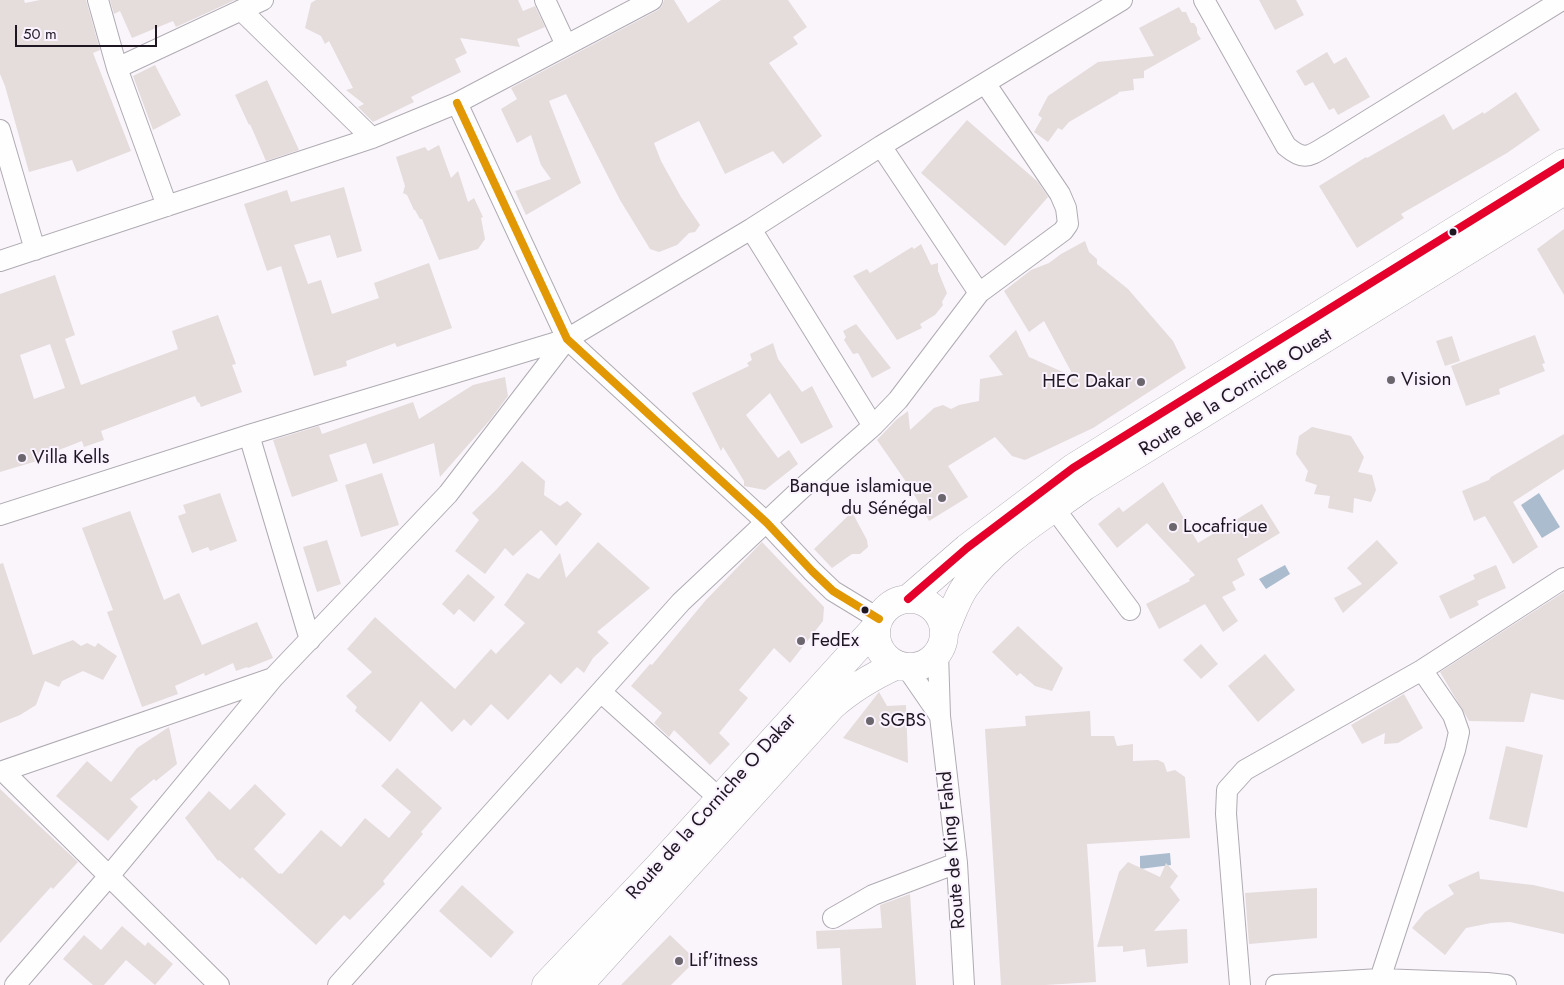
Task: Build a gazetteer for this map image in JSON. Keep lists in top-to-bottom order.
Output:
{
  "streets": {
    "highway": ["Route de la Corniche Ouest", "Route de la Corniche O Dakar"],
    "street": ["Route de King Fahd"]
  },
  "crossings": [
    ["Route de la Corniche Ouest", "Route de la Corniche O Dakar"],
    ["Route de la Corniche Ouest", "Route de King Fahd"],
    ["Route de la Corniche O Dakar", "Route de King Fahd"]
  ],
  "places": [
    "Vision",
    "HEC Dakar",
    "Villa Kells",
    "Banque islamique du Sénégal",
    "Locafrique",
    "FedEx",
    "SGBS",
    "Lif'itness"
  ],
  "scale_bar": "50 m"
}
